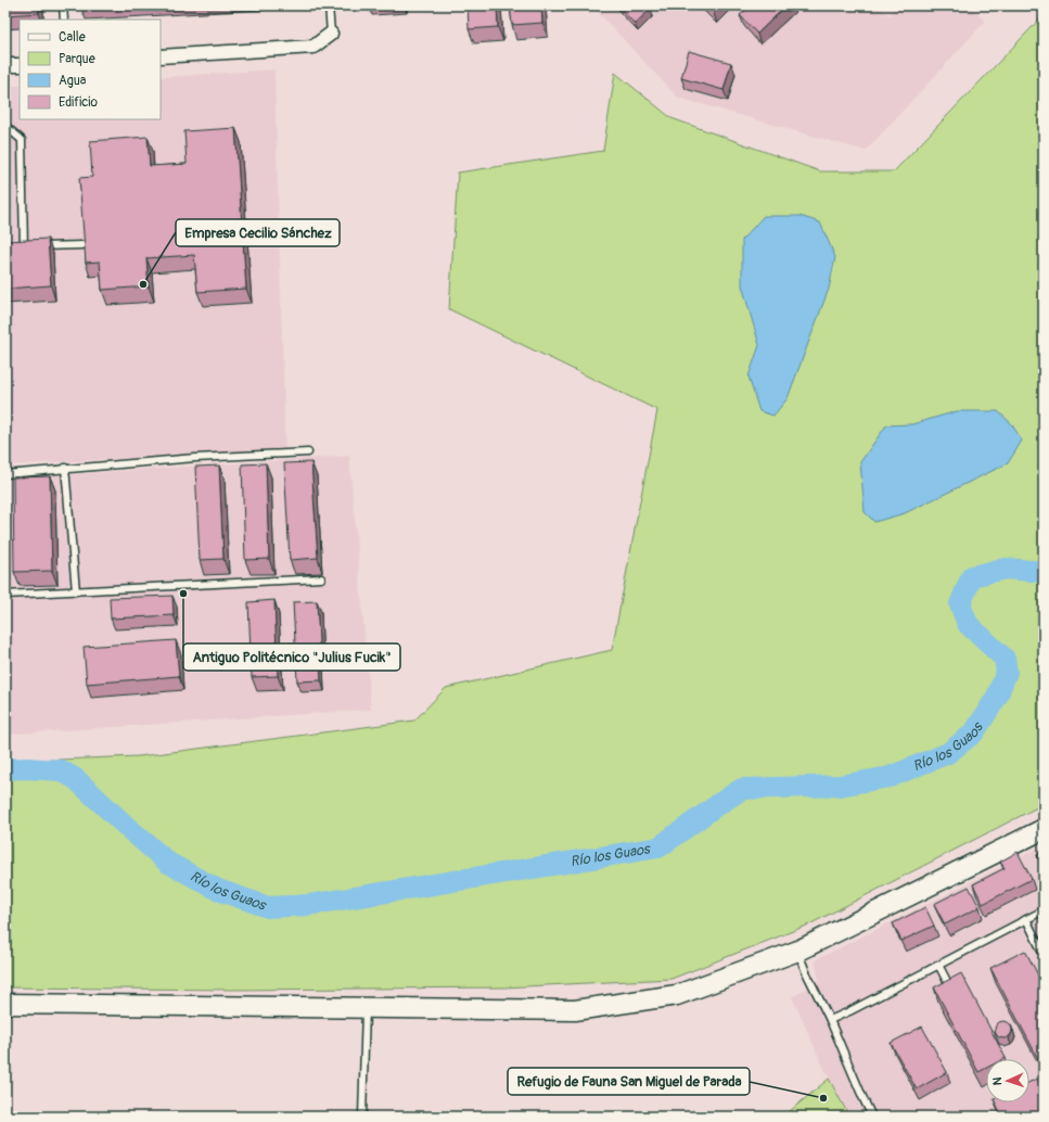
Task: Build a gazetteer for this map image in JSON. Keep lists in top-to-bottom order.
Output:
{
  "water": ["Río los Guaos"],
  "places": ["Empresa Cecilio Sánchez", "Antiguo Politécnico \"Julius Fucik\"", "Refugio de Fauna San Miguel de Parada"],
  "legend": [
    "Calle",
    "Parque",
    "Agua",
    "Edificio"
  ],
  "north": "left"
}
